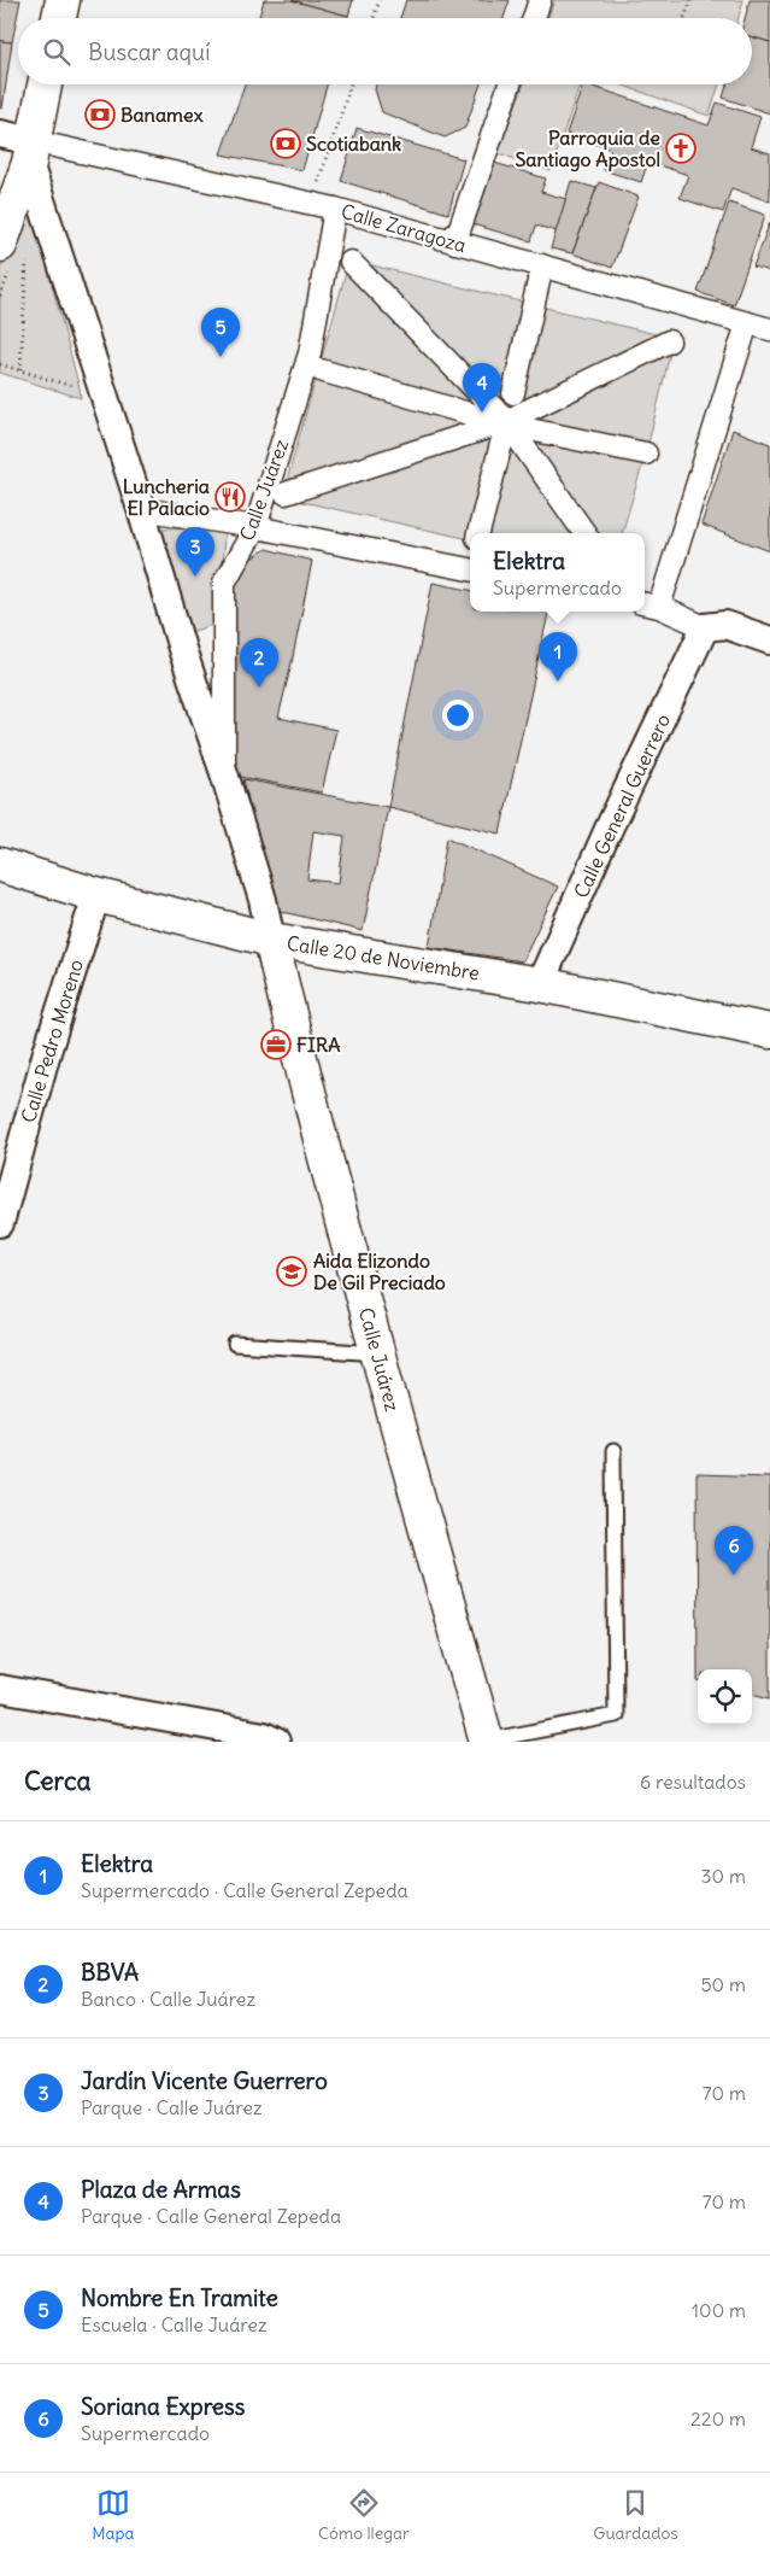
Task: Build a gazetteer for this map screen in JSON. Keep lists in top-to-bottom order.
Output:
{
  "streets": {
    "street": [
      "Calle Zaragoza",
      "Calle Juárez",
      "Calle General Guerrero",
      "Calle 20 de Noviembre",
      "Calle Pedro Moreno"
    ]
  },
  "crossings": [
    ["Calle Zaragoza", "Calle Juárez"],
    ["Calle Juárez", "Calle 20 de Noviembre"],
    ["Calle General Guerrero", "Calle 20 de Noviembre"],
    ["Calle 20 de Noviembre", "Calle Pedro Moreno"]
  ],
  "places": {
    "bank": ["Banamex", "Scotiabank"],
    "church": ["Parroquia de Santiago Apostol"],
    "restaurant": ["Luncheria El Palacio"],
    "office": ["FIRA"],
    "school or university": ["Aida Elizondo De Gil Preciado"]
  },
  "page": {
    "search": "Buscar aquí",
    "pins": [
      "5",
      "4",
      "3",
      "1",
      "2",
      "6"
    ],
    "popup": ["Elektra", "Supermercado"],
    "heading": ["Cerca", "6 resultados"],
    "list": [
      {
        "mark": "1",
        "name": "Elektra",
        "note": "Supermercado · Calle General Zepeda",
        "value": "30 m"
      },
      {
        "mark": "2",
        "name": "BBVA",
        "note": "Banco · Calle Juárez",
        "value": "50 m"
      },
      {
        "mark": "3",
        "name": "Jardín Vicente Guerrero",
        "note": "Parque · Calle Juárez",
        "value": "70 m"
      },
      {
        "mark": "4",
        "name": "Plaza de Armas",
        "note": "Parque · Calle General Zepeda",
        "value": "70 m"
      },
      {
        "mark": "5",
        "name": "Nombre En Tramite",
        "note": "Escuela · Calle Juárez",
        "value": "100 m"
      },
      {
        "mark": "6",
        "name": "Soriana Express",
        "note": "Supermercado",
        "value": "220 m"
      }
    ],
    "nav": ["Mapa", "Cómo llegar", "Guardados"]
  }
}
